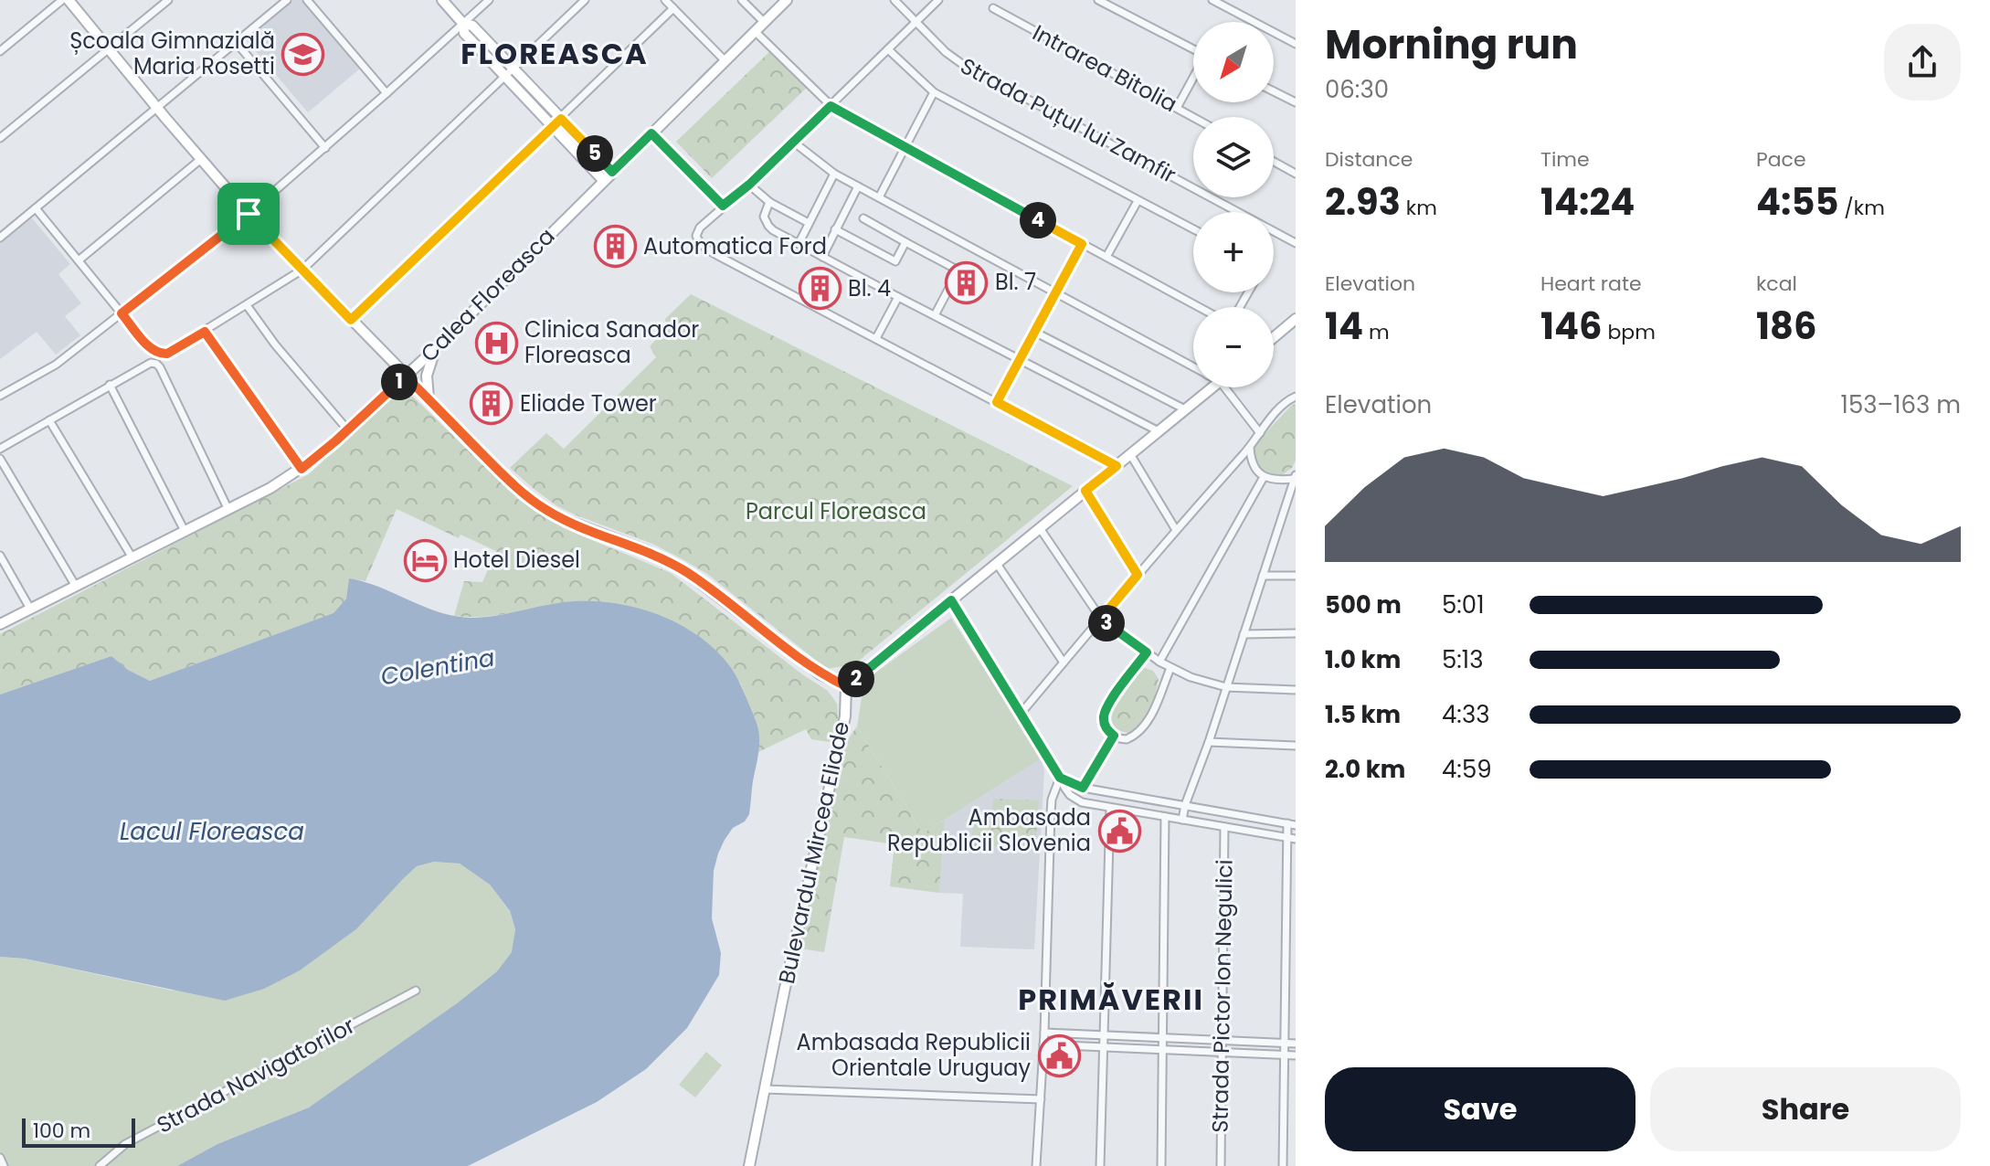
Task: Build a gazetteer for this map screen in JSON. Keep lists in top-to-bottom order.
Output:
{
  "streets": {
    "street": [
      "Intrarea Bitolia",
      "Strada Puțul lui Zamfir",
      "Calea Floreasca",
      "Bulevardul Mircea Eliade",
      "Strada Pictor Ion Negulici",
      "Strada Navigatorilor"
    ]
  },
  "districts": ["FLOREASCA", "PRIMĂVERII"],
  "water": ["Colentina", "Lacul Floreasca"],
  "parks": ["Parcul Floreasca"],
  "places": {
    "school or university": ["Școala Gimnazială Maria Rosetti"],
    "building": [
      "Automatica Ford",
      "Bl. 7",
      "Bl. 4",
      "Eliade Tower"
    ],
    "hospital": ["Clinica Sanador Floreasca"],
    "hotel": ["Hotel Diesel"],
    "public building": ["Ambasada Republicii Slovenia", "Ambasada Republicii Orientale Uruguay"]
  },
  "scale_bar": "100 m",
  "north": "bottom left",
  "page": {
    "heading": ["Morning run", "06:30"],
    "map_buttons": ["+", "−"],
    "stats": [
      ["Distance", "2.93 km"],
      ["Time", "14:24"],
      ["Pace", "4:55 /km"],
      ["Elevation", "14 m"],
      ["Heart rate", "146 bpm"],
      ["kcal", "186"]
    ],
    "pins": [
      "5",
      "4",
      "1",
      "3",
      "2"
    ],
    "chart": ["Elevation", "153–163 m"],
    "list": [
      {
        "name": "500 m",
        "note": "5:01"
      },
      {
        "name": "1.0 km",
        "note": "5:13"
      },
      {
        "name": "1.5 km",
        "note": "4:33"
      },
      {
        "name": "2.0 km",
        "note": "4:59"
      }
    ],
    "buttons": ["Save", "Share"],
    "scale": "100 m"
  }
}
